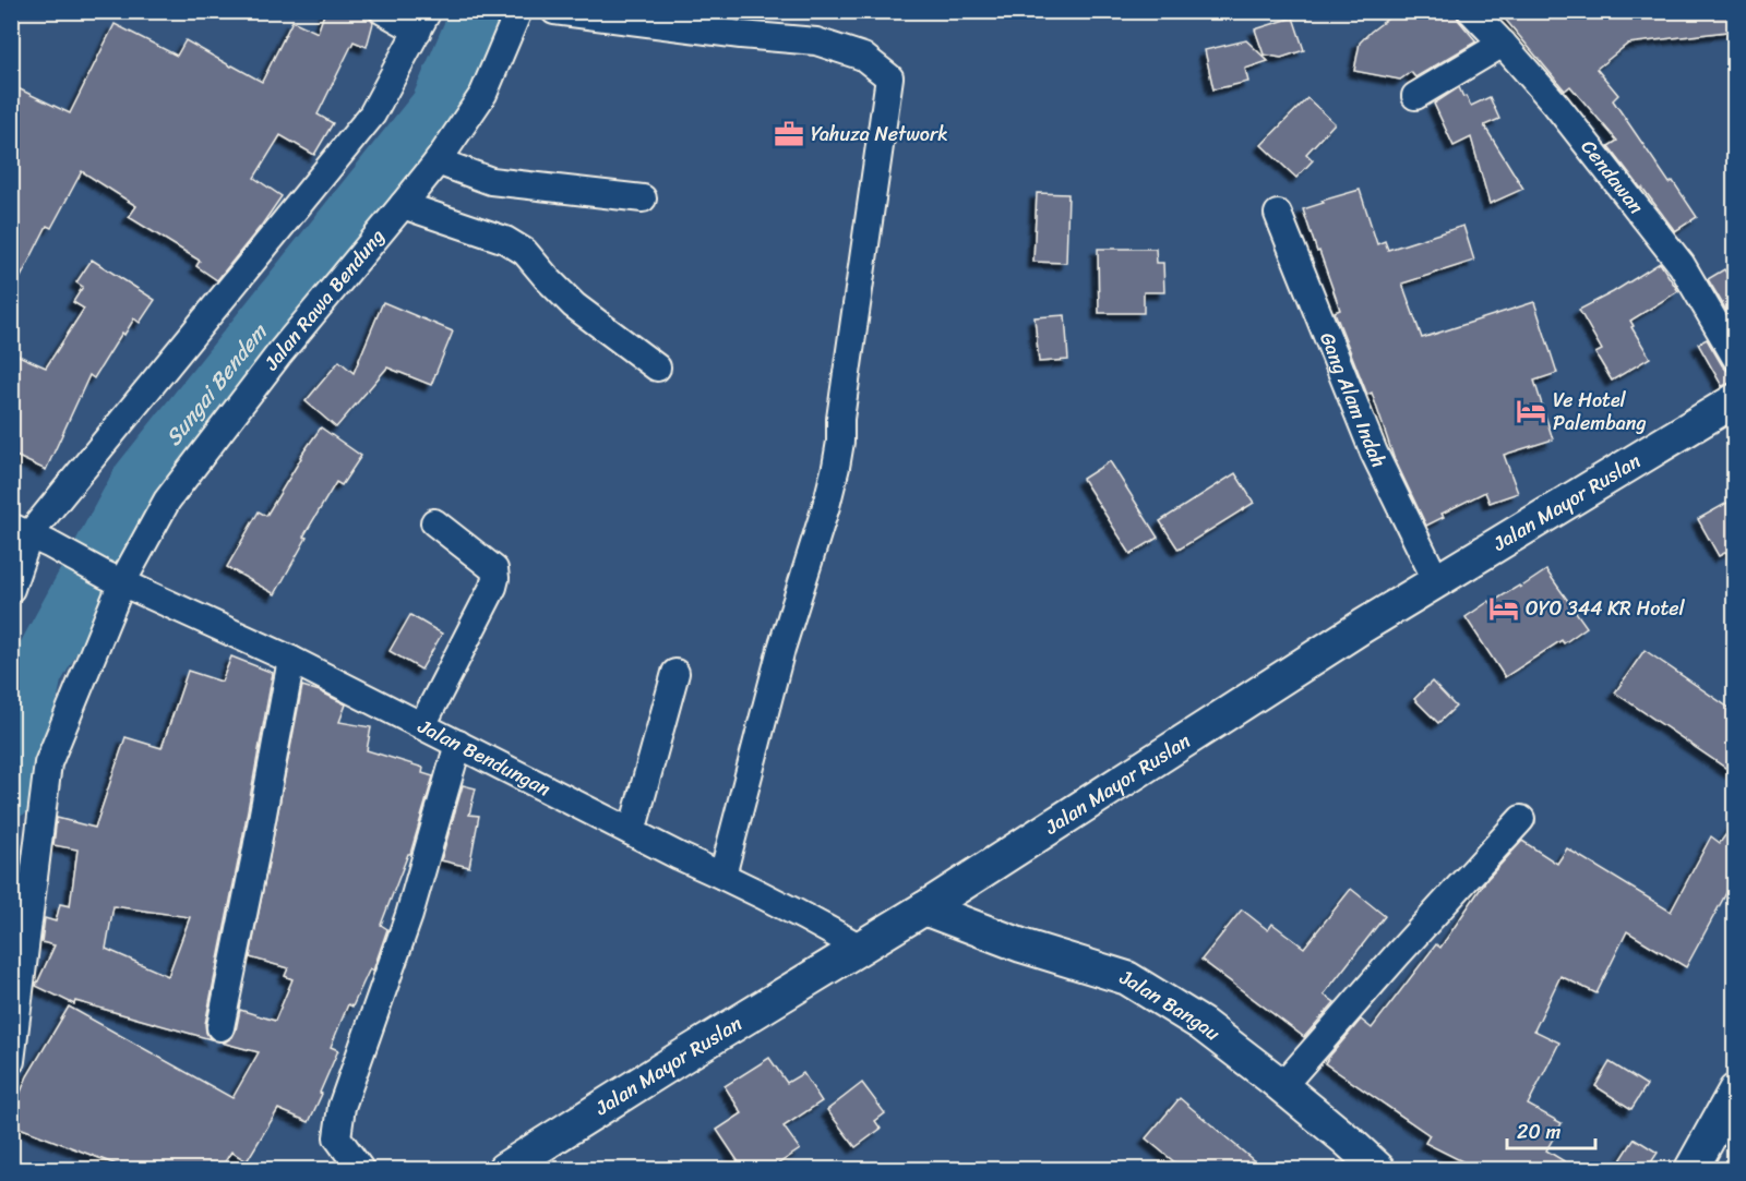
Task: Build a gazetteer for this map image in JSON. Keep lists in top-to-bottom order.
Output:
{
  "streets": {
    "street": [
      "Cendawan",
      "Jalan Rawa Bendung",
      "Gang Alam Indah",
      "Jalan Mayor Ruslan",
      "Jalan Bendungan",
      "Jalan Bangau"
    ]
  },
  "crossings": [
    ["Jalan Rawa Bendung", "Jalan Bendungan"],
    ["Gang Alam Indah", "Jalan Mayor Ruslan"],
    ["Jalan Mayor Ruslan", "Jalan Bendungan"],
    ["Jalan Mayor Ruslan", "Jalan Bangau"]
  ],
  "water": ["Sungai Bendem"],
  "places": {
    "office": ["Yahuza Network"],
    "hotel": ["Ve Hotel Palembang", "OYO 344 KR Hotel"]
  },
  "scale_bar": "20 m"
}
